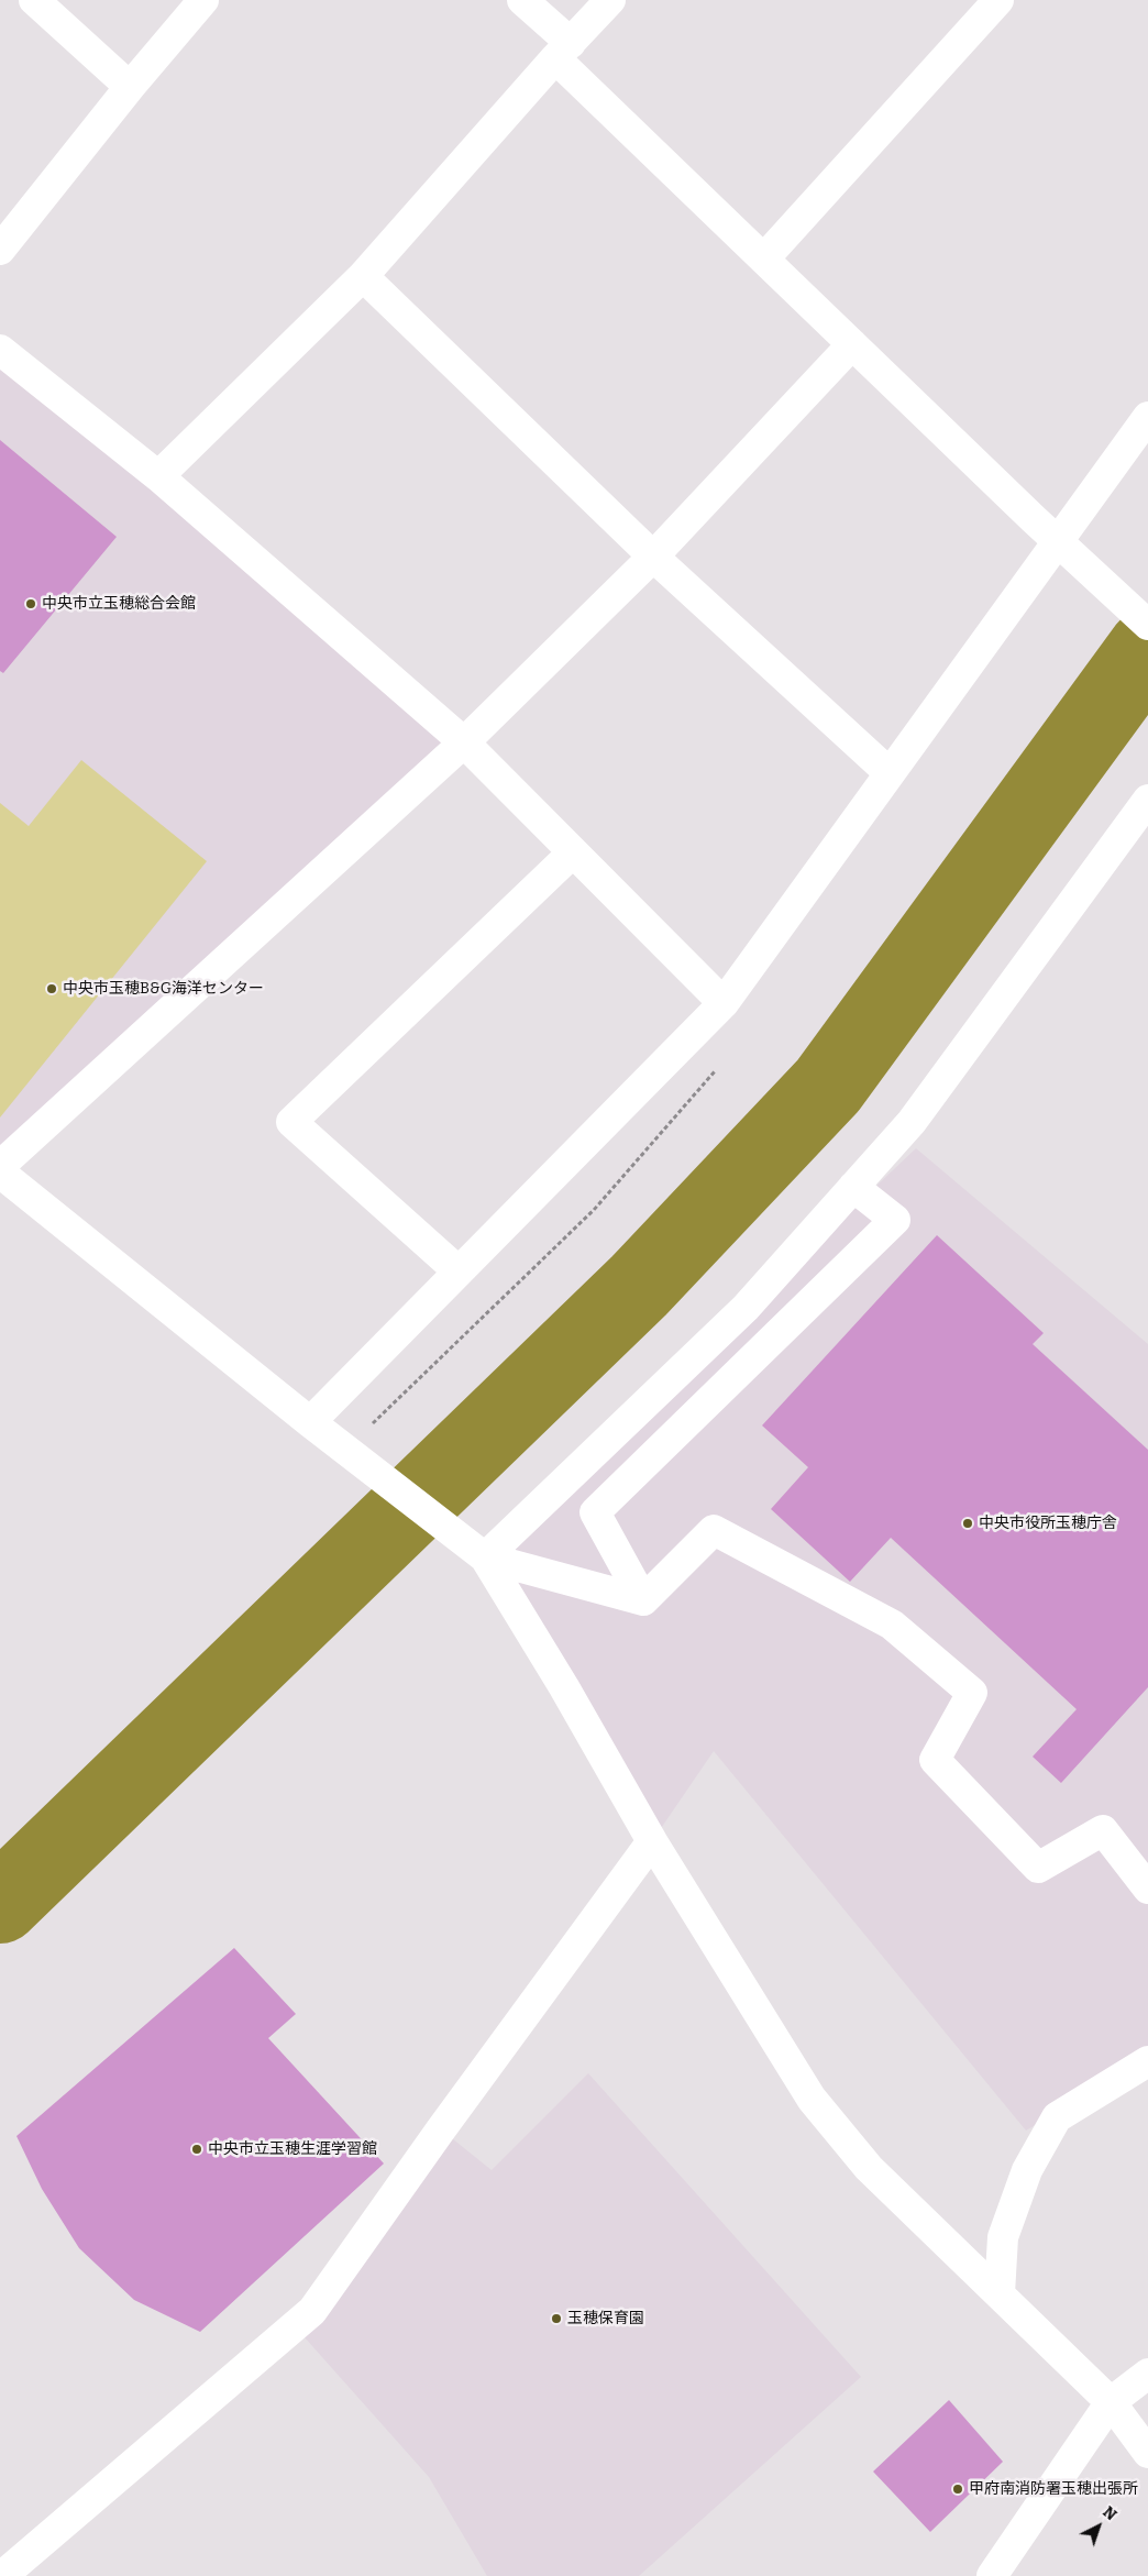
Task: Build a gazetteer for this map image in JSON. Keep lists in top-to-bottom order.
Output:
{
  "places": [
    "中央市立玉穂総合会館",
    "中央市玉穂B&G海洋センター",
    "中央市役所玉穂庁舎",
    "中央市立玉穂生涯学習館",
    "玉穂保育園",
    "甲府南消防署玉穂出張所"
  ],
  "north": "top right"
}
